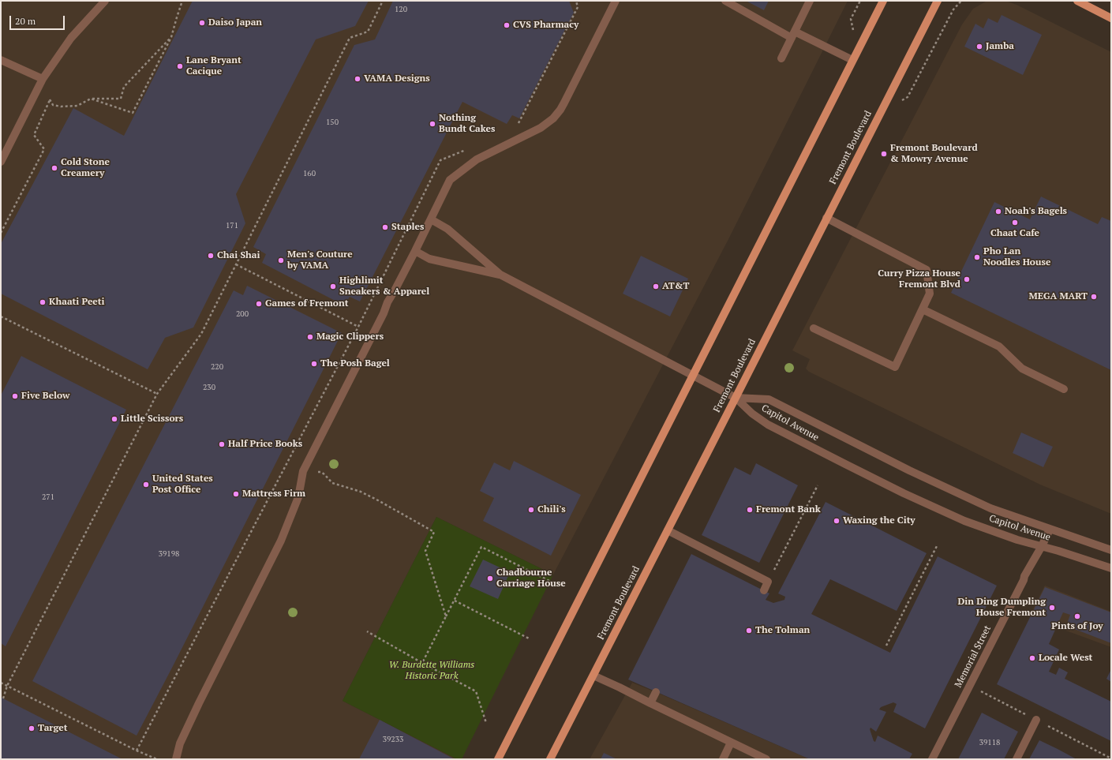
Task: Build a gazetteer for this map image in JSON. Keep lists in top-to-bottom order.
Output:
{
  "streets": {
    "main road": ["Fremont Boulevard"],
    "street": ["Capitol Avenue", "Memorial Street"]
  },
  "crossings": [
    ["Fremont Boulevard", "Capitol Avenue"],
    ["Capitol Avenue", "Memorial Street"]
  ],
  "parks": ["W. Burdette Williams Historic Park"],
  "places": [
    "Daiso Japan",
    "CVS Pharmacy",
    "Jamba",
    "Lane Bryant Cacique",
    "VAMA Designs",
    "Nothing Bundt Cakes",
    "Fremont Boulevard & Mowry Avenue",
    "Cold Stone Creamery",
    "Noah's Bagels",
    "Chaat Cafe",
    "Staples",
    "Chai Shai",
    "Pho Lan Noodles House",
    "Men's Couture by VAMA",
    "Curry Pizza House Fremont Blvd",
    "Highlimit Sneakers & Apparel",
    "AT&T",
    "MEGA MART",
    "Khaati Peeti",
    "Games of Fremont",
    "Magic Clippers",
    "The Posh Bagel",
    "Five Below",
    "Little Scissors",
    "Half Price Books",
    "United States Post Office",
    "Mattress Firm",
    "Chili's",
    "Fremont Bank",
    "Waxing the City",
    "Chadbourne Carriage House",
    "Din Ding Dumpling House Fremont",
    "Pints of Joy",
    "The Tolman",
    "Locale West",
    "Target"
  ],
  "house_numbers": [
    "120",
    "150",
    "160",
    "171",
    "200",
    "220",
    "230",
    "271",
    "39198",
    "39233",
    "39118"
  ],
  "scale_bar": "20 m"
}
